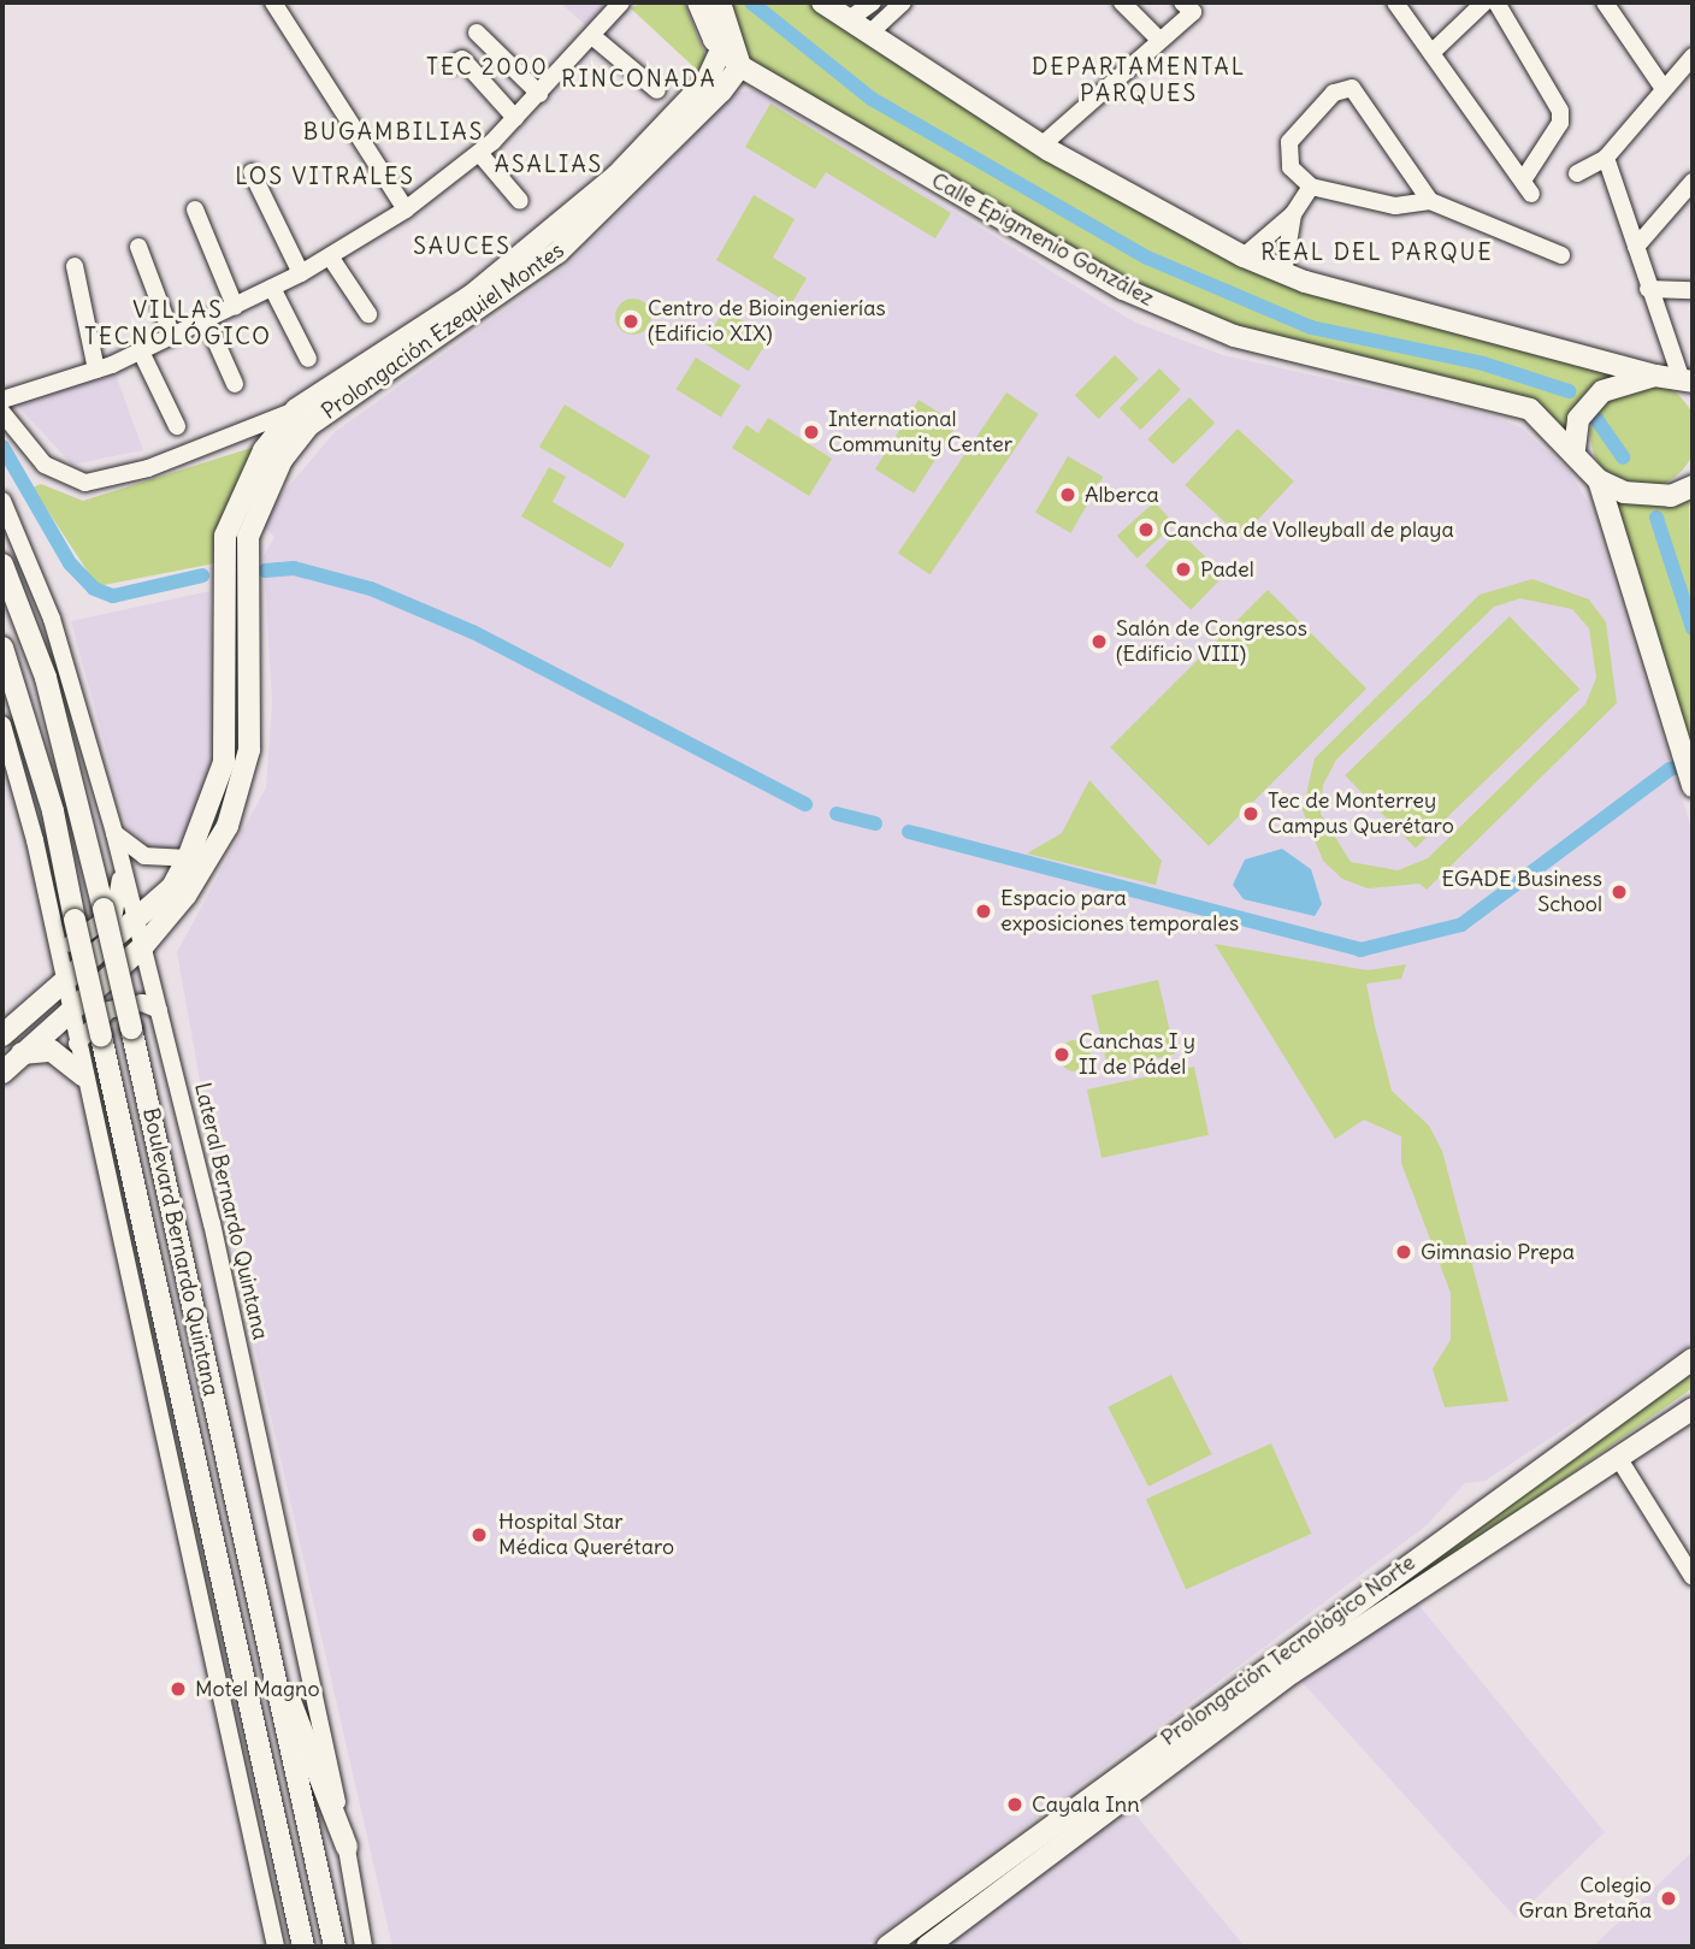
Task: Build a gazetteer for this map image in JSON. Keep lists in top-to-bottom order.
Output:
{
  "streets": {
    "main road": [
      "Calle Epigmenio González",
      "Prolongación Ezequiel Montes",
      "Boulevard Bernardo Quintana",
      "Prolongación Tecnológico Norte"
    ],
    "street": ["Lateral Bernardo Quintana"]
  },
  "crossings": [
    ["Calle Epigmenio González", "Prolongación Ezequiel Montes"],
    ["Prolongación Ezequiel Montes", "Lateral Bernardo Quintana"]
  ],
  "districts": [
    "TEC 2000",
    "DEPARTAMENTAL PARQUES",
    "RINCONADA",
    "BUGAMBILIAS",
    "ASALIAS",
    "LOS VITRALES",
    "SAUCES",
    "REAL DEL PARQUE",
    "VILLAS TECNOLÓGICO"
  ],
  "places": [
    "Centro de Bioingenierías (Edificio XIX)",
    "International Community Center",
    "Alberca",
    "Cancha de Volleyball de playa",
    "Padel",
    "Salón de Congresos (Edificio VIII)",
    "Tec de Monterrey Campus Querétaro",
    "EGADE Business School",
    "Espacio para exposiciones temporales",
    "Canchas I y II de Pádel",
    "Gimnasio Prepa",
    "Hospital Star Médica Querétaro",
    "Motel Magno",
    "Cayala Inn",
    "Colegio Gran Bretaña"
  ]
}
